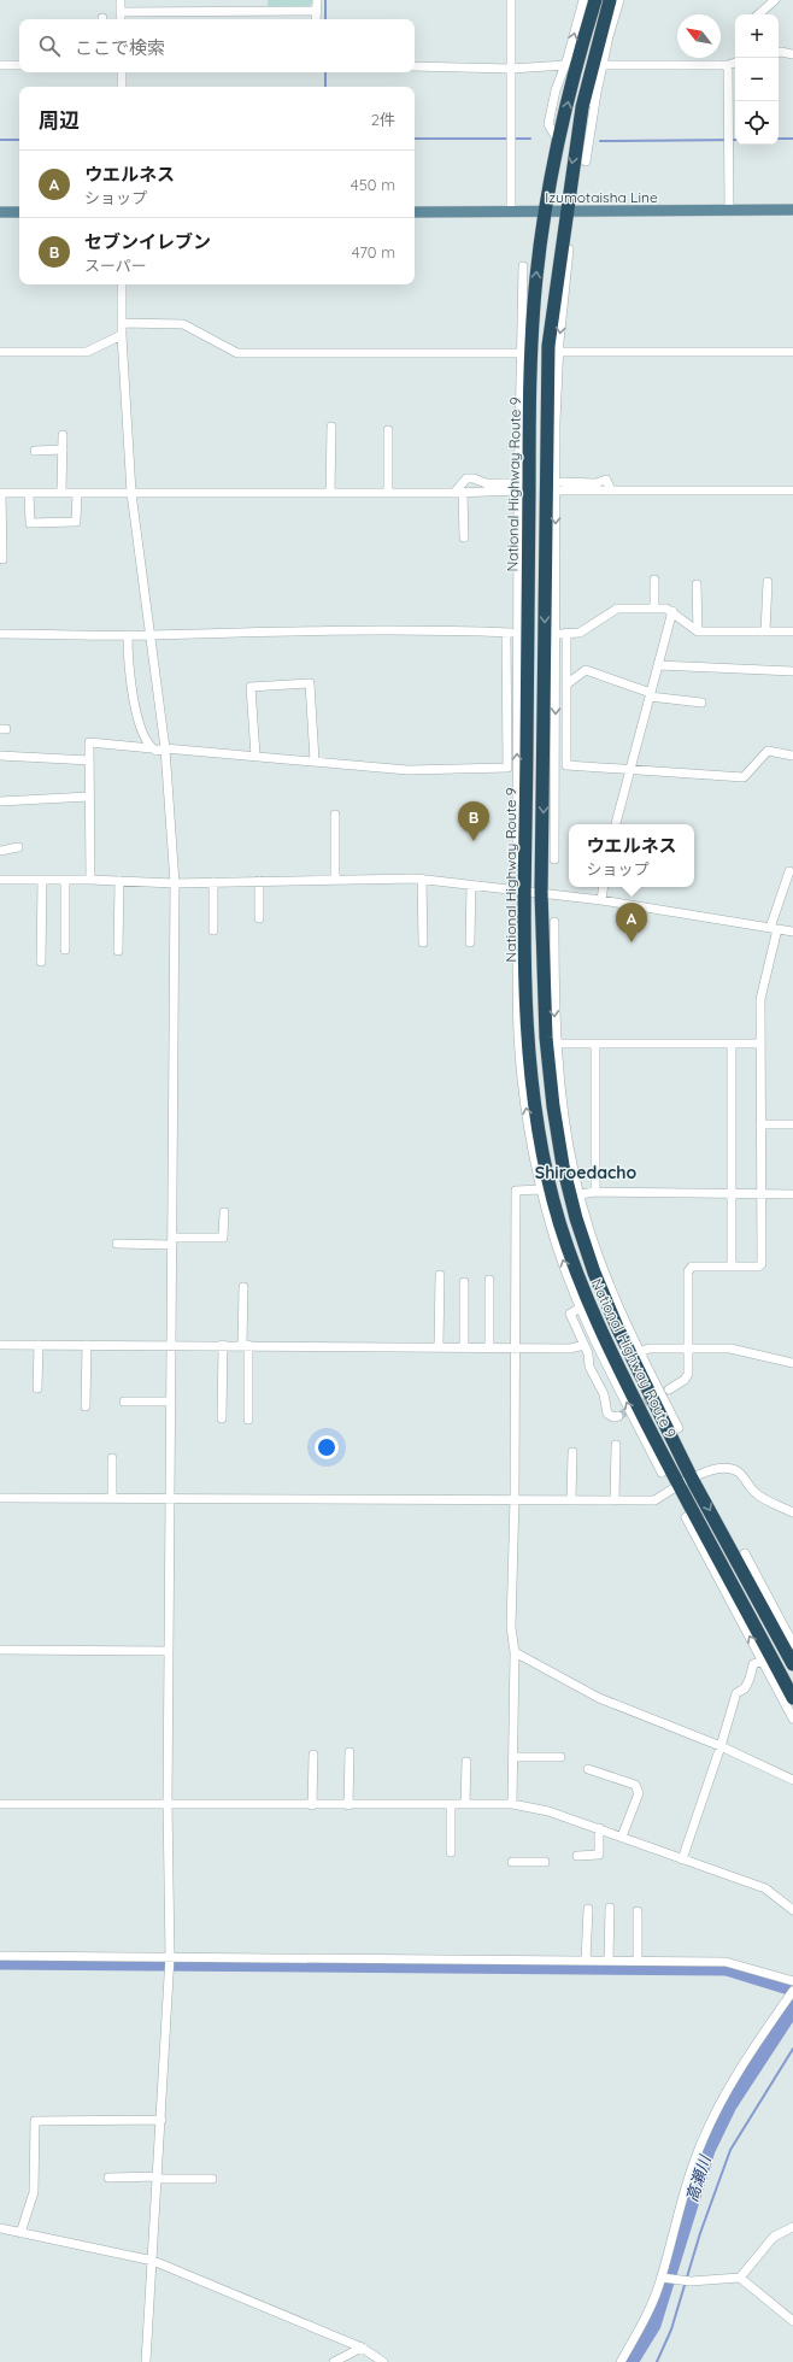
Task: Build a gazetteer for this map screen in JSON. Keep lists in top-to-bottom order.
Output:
{
  "streets": {
    "highway": ["National Highway Route 9"],
    "main road": ["Izumotaisha Line"]
  },
  "crossings": [
    ["Izumotaisha Line", "National Highway Route 9"]
  ],
  "districts": ["Shiroedacho"],
  "water": ["高瀬川"],
  "north": "top left",
  "page": {
    "map_buttons": ["+", "−"],
    "search": "ここで検索",
    "heading": ["周辺", "2件"],
    "list": [
      {
        "mark": "A",
        "name": "ウエルネス",
        "note": "ショップ",
        "value": "450 m"
      },
      {
        "mark": "B",
        "name": "セブンイレブン",
        "note": "スーパー",
        "value": "470 m"
      }
    ],
    "pins": ["B", "A"],
    "popup": ["ウエルネス", "ショップ"]
  }
}
